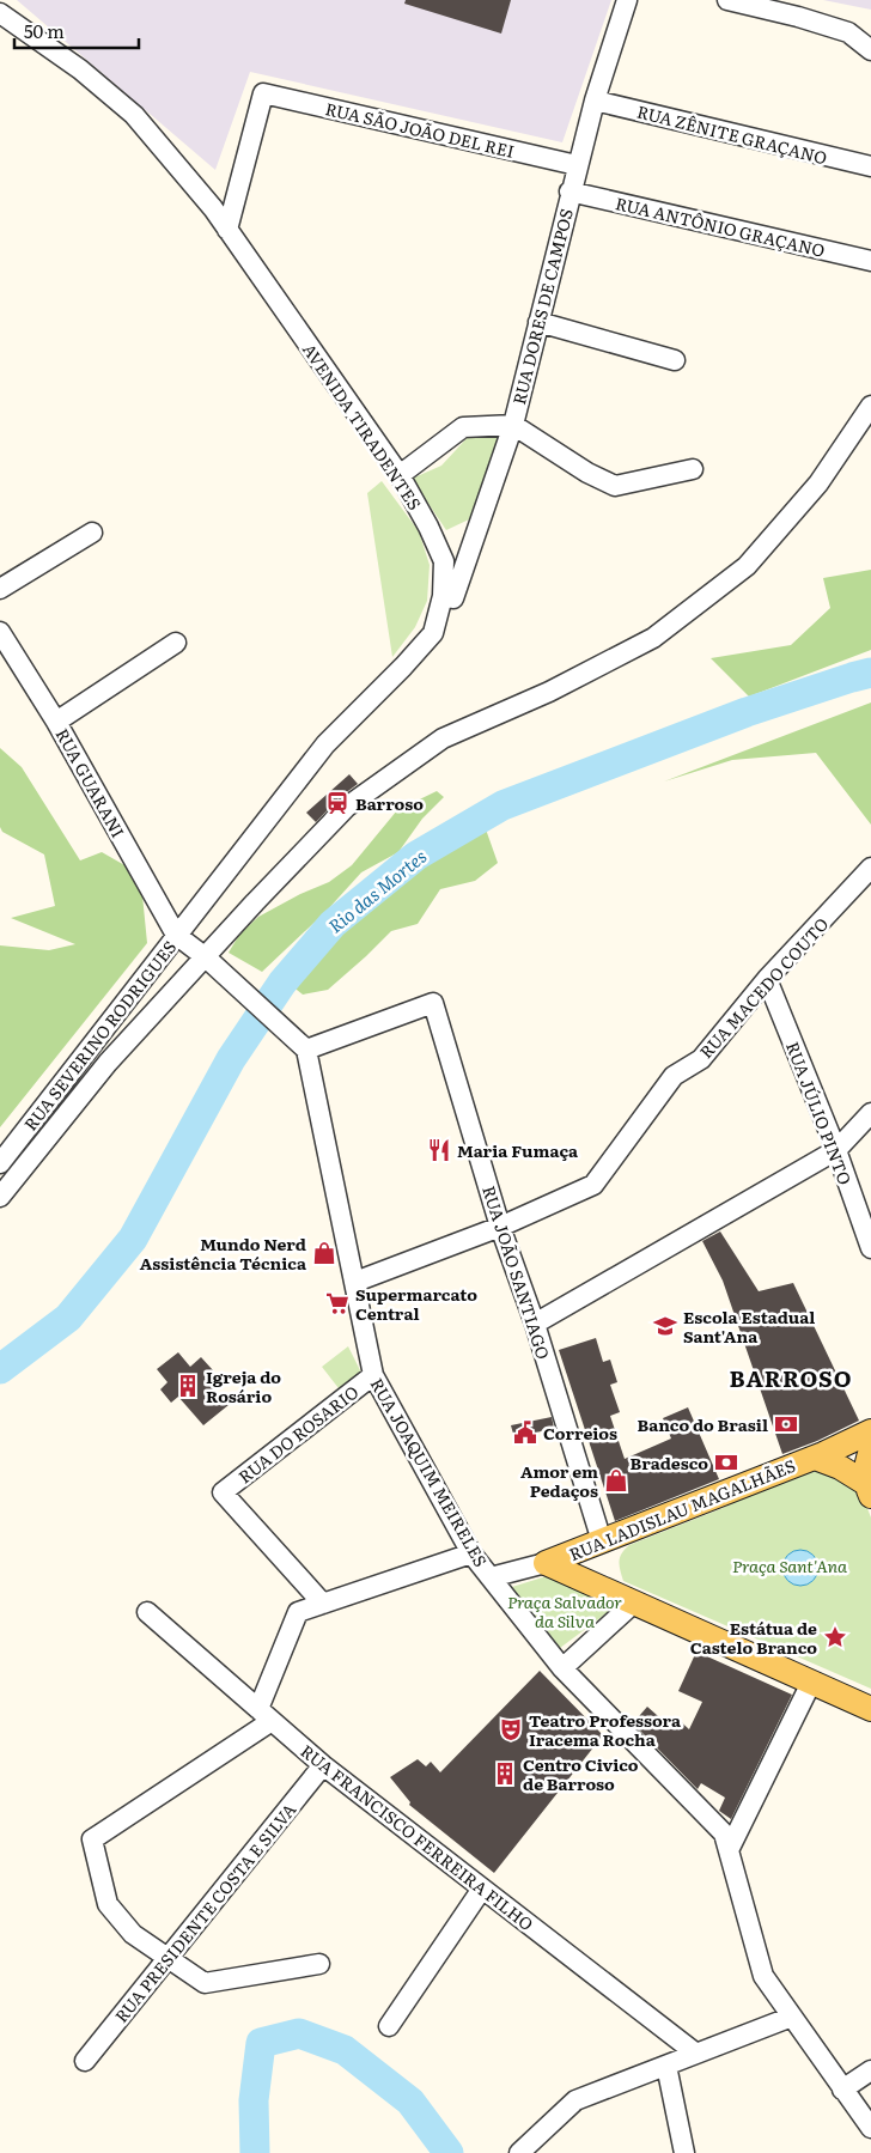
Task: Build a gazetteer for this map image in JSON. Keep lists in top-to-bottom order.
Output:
{
  "streets": {
    "main road": ["RUA LADISLAU MAGALHÃES"],
    "street": [
      "RUA SÃO JOÃO DEL REI",
      "RUA ZÊNITE GRAÇANO",
      "RUA ANTÔNIO GRAÇANO",
      "RUA DORES DE CAMPOS",
      "AVENIDA TIRADENTES",
      "RUA GUARANI",
      "RUA MACEDO COUTO",
      "RUA SEVERINO RODRIGUES",
      "RUA JÚLIO PINTO",
      "RUA JOÃO SANTIAGO",
      "RUA DO ROSARIO",
      "RUA JOAQUIM MEIRELES",
      "RUA FRANCISCO FERREIRA FILHO",
      "RUA PRESIDENTE COSTA E SILVA"
    ]
  },
  "crossings": [
    ["RUA SÃO JOÃO DEL REI", "RUA DORES DE CAMPOS"],
    ["RUA SÃO JOÃO DEL REI", "AVENIDA TIRADENTES"],
    ["RUA ZÊNITE GRAÇANO", "RUA DORES DE CAMPOS"],
    ["RUA ANTÔNIO GRAÇANO", "RUA DORES DE CAMPOS"],
    ["RUA DORES DE CAMPOS", "AVENIDA TIRADENTES"],
    ["AVENIDA TIRADENTES", "RUA GUARANI"],
    ["AVENIDA TIRADENTES", "RUA SEVERINO RODRIGUES"],
    ["RUA GUARANI", "RUA SEVERINO RODRIGUES"],
    ["RUA MACEDO COUTO", "RUA JÚLIO PINTO"],
    ["RUA MACEDO COUTO", "RUA JOÃO SANTIAGO"],
    ["RUA MACEDO COUTO", "RUA JOAQUIM MEIRELES"],
    ["RUA JOÃO SANTIAGO", "RUA JOAQUIM MEIRELES"],
    ["RUA JOÃO SANTIAGO", "RUA LADISLAU MAGALHÃES"],
    ["RUA DO ROSARIO", "RUA JOAQUIM MEIRELES"],
    ["RUA JOAQUIM MEIRELES", "RUA LADISLAU MAGALHÃES"],
    ["RUA FRANCISCO FERREIRA FILHO", "RUA PRESIDENTE COSTA E SILVA"]
  ],
  "districts": ["BARROSO"],
  "water": ["Rio das Mortes"],
  "parks": ["Praça Sant'Ana", "Praça Salvador da Silva"],
  "places": {
    "station": ["Barroso"],
    "restaurant": ["Maria Fumaça"],
    "shop": ["Mundo Nerd Assistência Técnica", "Amor em Pedaços"],
    "supermarket": ["Supermarcato Central"],
    "school or university": ["Escola Estadual Sant'Ana"],
    "building": ["Igreja do Rosário", "Centro Civico de Barroso"],
    "bank": ["Banco do Brasil", "Bradesco"],
    "public building": ["Correios"],
    "place": ["Estátua de Castelo Branco"],
    "theatre": ["Teatro Professora Iracema Rocha"]
  },
  "scale_bar": "50 m"
}
